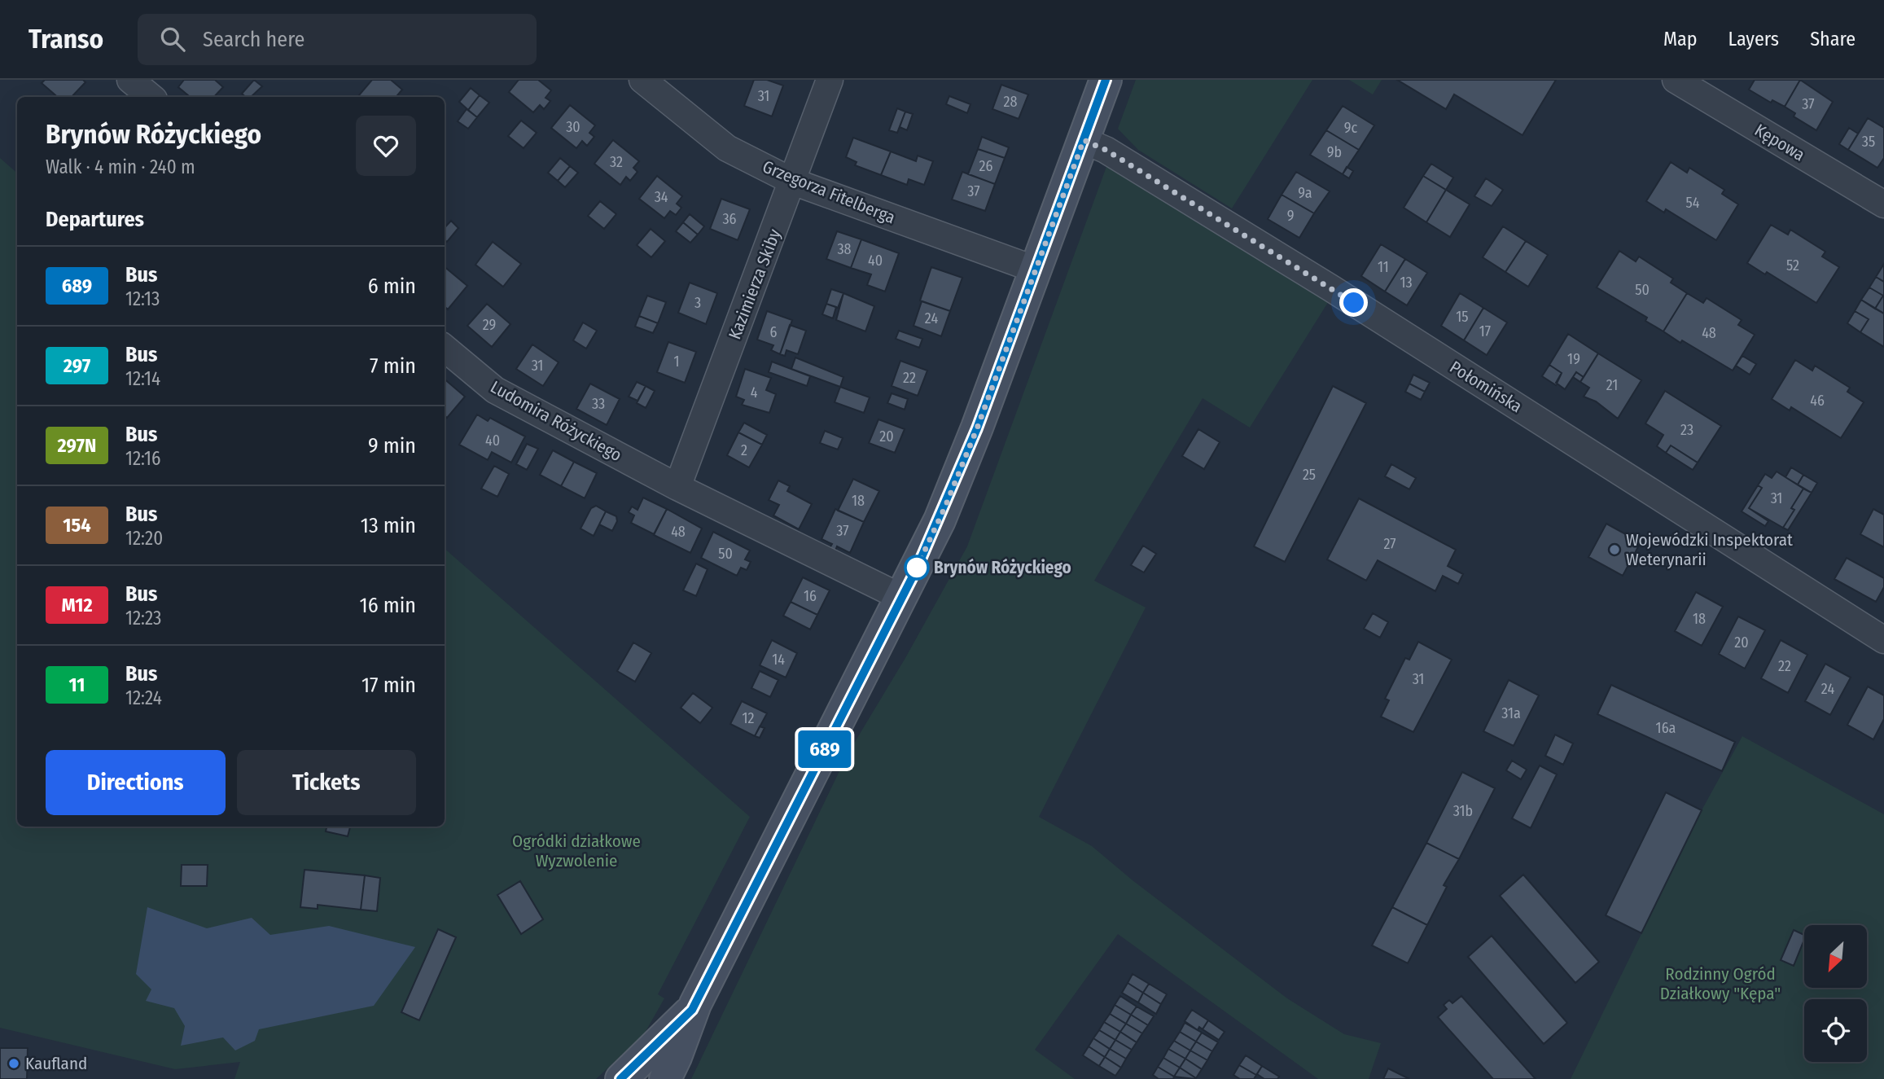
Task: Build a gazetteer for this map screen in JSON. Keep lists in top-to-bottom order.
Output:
{
  "streets": {
    "street": [
      "Kępowa",
      "Grzegorza Fitelberga",
      "Kazimierza Skiby",
      "Połomińska",
      "Ludomira Różyckiego"
    ]
  },
  "crossings": [
    ["Grzegorza Fitelberga", "Kazimierza Skiby"],
    ["Kazimierza Skiby", "Ludomira Różyckiego"]
  ],
  "parks": ["Ogródki działkowe Wyzwolenie", "Rodzinny Ogród Działkowy \"Kępa\""],
  "places": ["Wojewódzki Inspektorat Weterynarii", "Brynów Różyckiego", "Kaufland"],
  "lines": ["bus line 689"],
  "house_numbers": [
    "31",
    "28",
    "37",
    "30",
    "9c",
    "35",
    "9b",
    "32",
    "26",
    "37",
    "9a",
    "34",
    "54",
    "9",
    "36",
    "38",
    "40",
    "52",
    "11",
    "13",
    "50",
    "3",
    "15",
    "24",
    "29",
    "17",
    "6",
    "48",
    "19",
    "1",
    "31",
    "22",
    "21",
    "4",
    "46",
    "33",
    "23",
    "20",
    "40",
    "2",
    "25",
    "31",
    "18",
    "37",
    "48",
    "27",
    "50",
    "16",
    "18",
    "20",
    "14",
    "22",
    "31",
    "24",
    "31a",
    "12",
    "16a",
    "31b"
  ],
  "north": "bottom left",
  "page": {
    "header": "Transo",
    "search": "Search here",
    "nav": ["Map", "Layers", "Share"],
    "on_map": "689",
    "heading": [
      ["Brynów Różyckiego", "Walk · 4 min · 240 m"],
      "Departures"
    ],
    "list": [
      {
        "mark": "689",
        "name": "Bus",
        "note": "12:13",
        "value": "6 min"
      },
      {
        "mark": "297",
        "name": "Bus",
        "note": "12:14",
        "value": "7 min"
      },
      {
        "mark": "297N",
        "name": "Bus",
        "note": "12:16",
        "value": "9 min"
      },
      {
        "mark": "154",
        "name": "Bus",
        "note": "12:20",
        "value": "13 min"
      },
      {
        "mark": "M12",
        "name": "Bus",
        "note": "12:23",
        "value": "16 min"
      },
      {
        "mark": "11",
        "name": "Bus",
        "note": "12:24",
        "value": "17 min"
      }
    ],
    "buttons": ["Directions", "Tickets"]
  }
}
